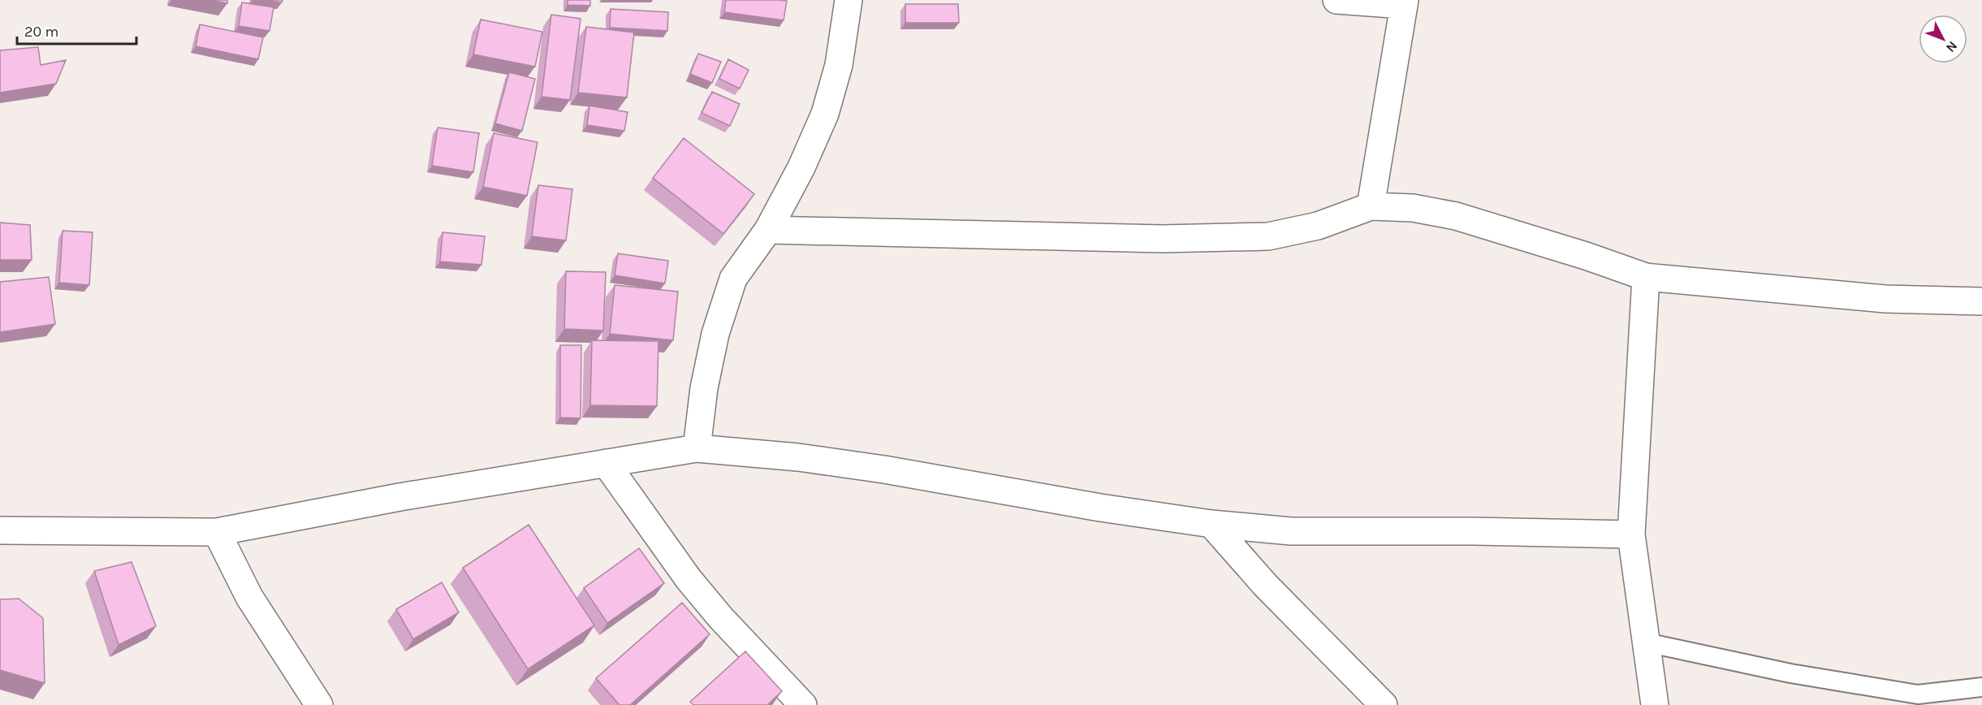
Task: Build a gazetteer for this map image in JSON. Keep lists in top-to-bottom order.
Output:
{
  "scale_bar": "20 m",
  "north": "bottom right"
}
